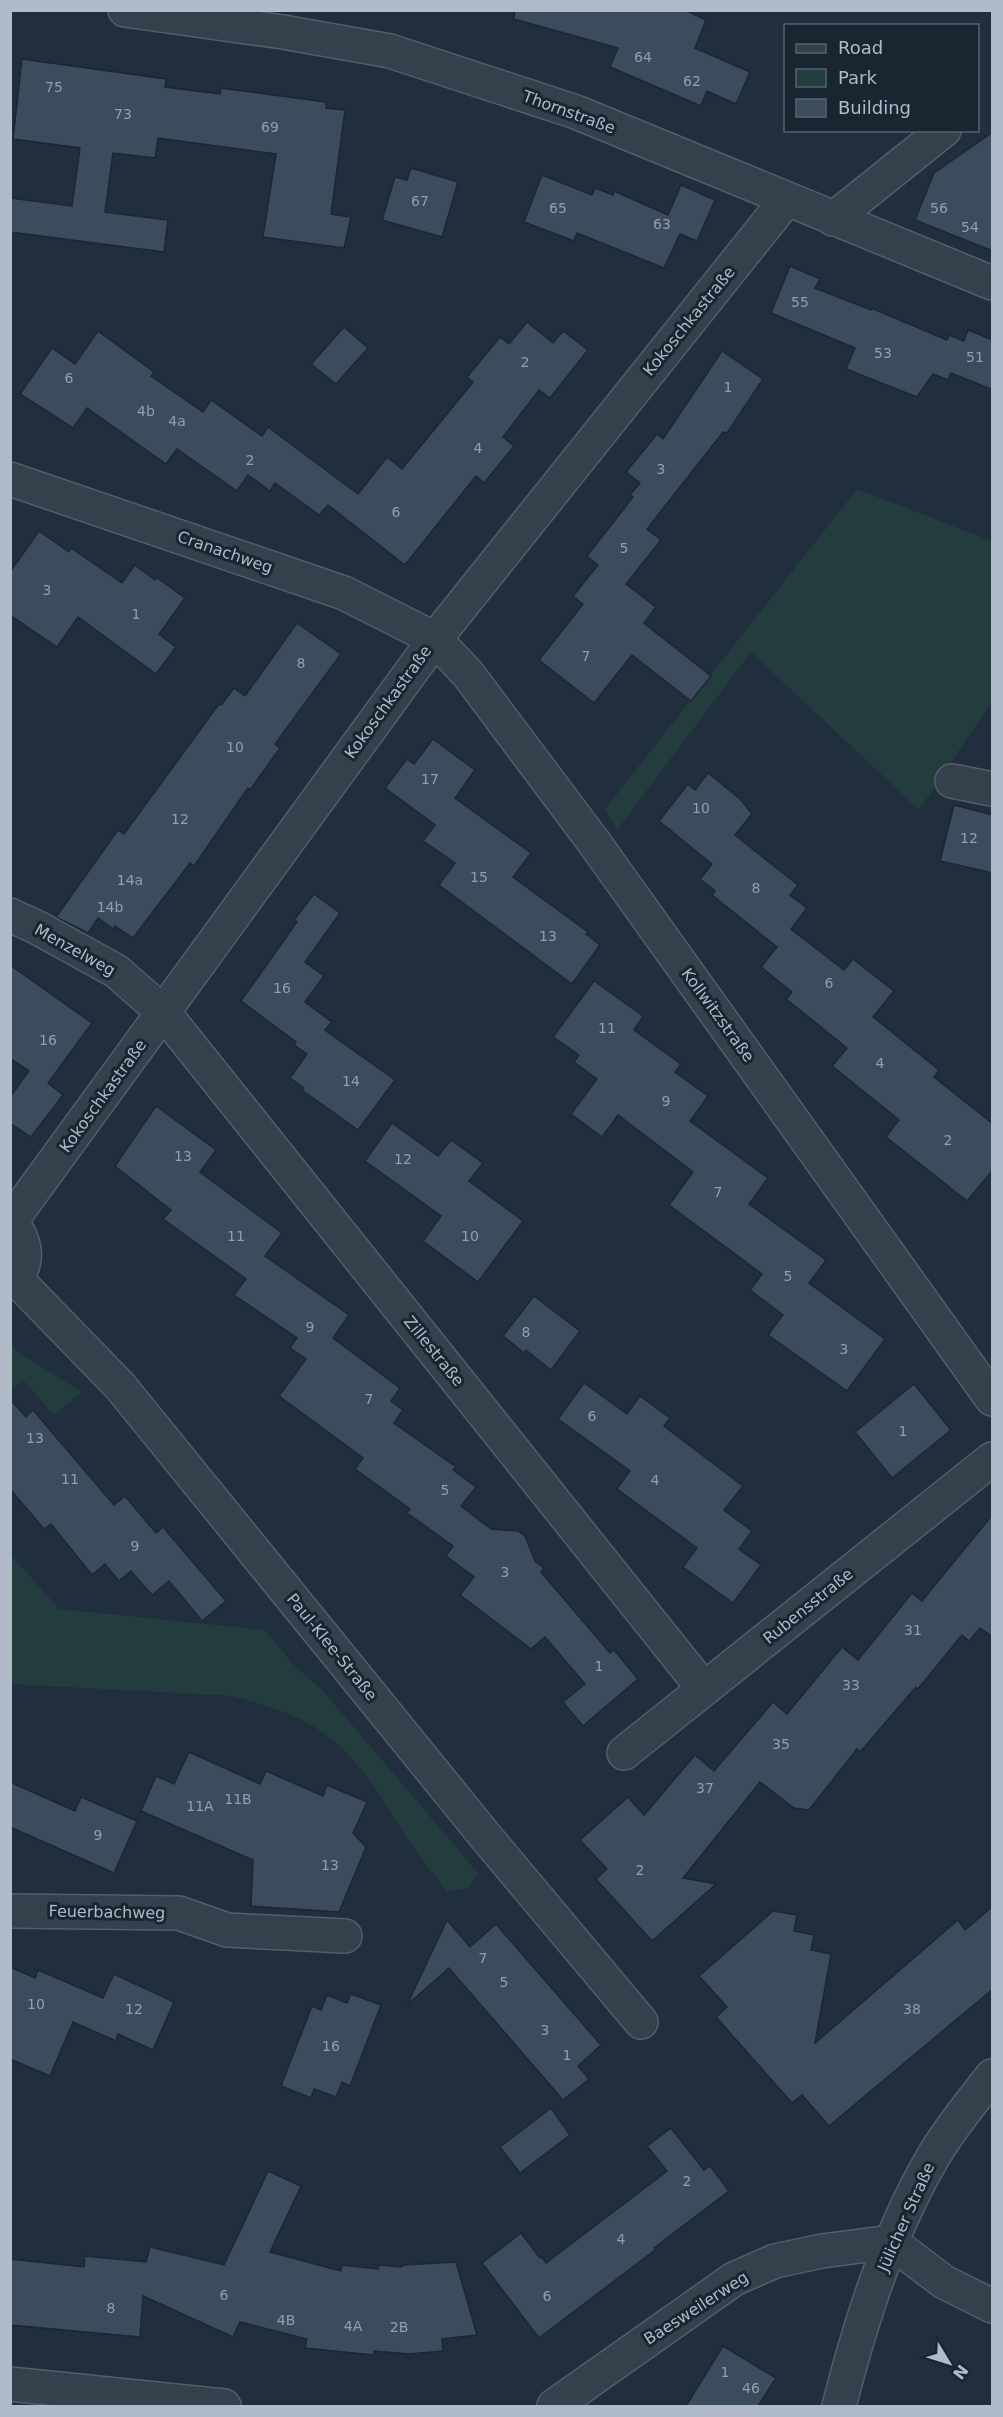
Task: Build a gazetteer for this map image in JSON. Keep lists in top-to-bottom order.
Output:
{
  "streets": {
    "street": [
      "Thornstraße",
      "Kokoschkastraße",
      "Cranachweg",
      "Menzelweg",
      "Kollwitzstraße",
      "Zillestraße",
      "Rubensstraße",
      "Paul-Klee-Straße",
      "Feuerbachweg",
      "Jülicher Straße",
      "Baesweilerweg"
    ]
  },
  "crossings": [
    ["Thornstraße", "Kokoschkastraße"],
    ["Kokoschkastraße", "Cranachweg"],
    ["Kokoschkastraße", "Menzelweg"],
    ["Kokoschkastraße", "Kollwitzstraße"],
    ["Kokoschkastraße", "Zillestraße"],
    ["Cranachweg", "Kollwitzstraße"],
    ["Menzelweg", "Zillestraße"],
    ["Zillestraße", "Rubensstraße"],
    ["Jülicher Straße", "Baesweilerweg"]
  ],
  "house_numbers": [
    "64",
    "62",
    "75",
    "73",
    "69",
    "67",
    "65",
    "56",
    "63",
    "54",
    "55",
    "53",
    "51",
    "2",
    "6",
    "1",
    "4b",
    "4a",
    "4",
    "2",
    "3",
    "6",
    "5",
    "3",
    "1",
    "7",
    "8",
    "10",
    "17",
    "10",
    "12",
    "12",
    "15",
    "14a",
    "8",
    "14b",
    "13",
    "6",
    "16",
    "11",
    "16",
    "4",
    "14",
    "9",
    "2",
    "13",
    "12",
    "7",
    "11",
    "10",
    "5",
    "9",
    "8",
    "3",
    "7",
    "6",
    "1",
    "13",
    "11",
    "4",
    "5",
    "9",
    "3",
    "31",
    "1",
    "33",
    "35",
    "37",
    "11B",
    "11A",
    "9",
    "13",
    "2",
    "7",
    "5",
    "10",
    "12",
    "38",
    "3",
    "16",
    "1",
    "2",
    "4",
    "6",
    "6",
    "8",
    "4B",
    "4A",
    "2B",
    "1",
    "46"
  ],
  "legend": ["Road", "Park", "Building"],
  "north": "bottom right"
}
